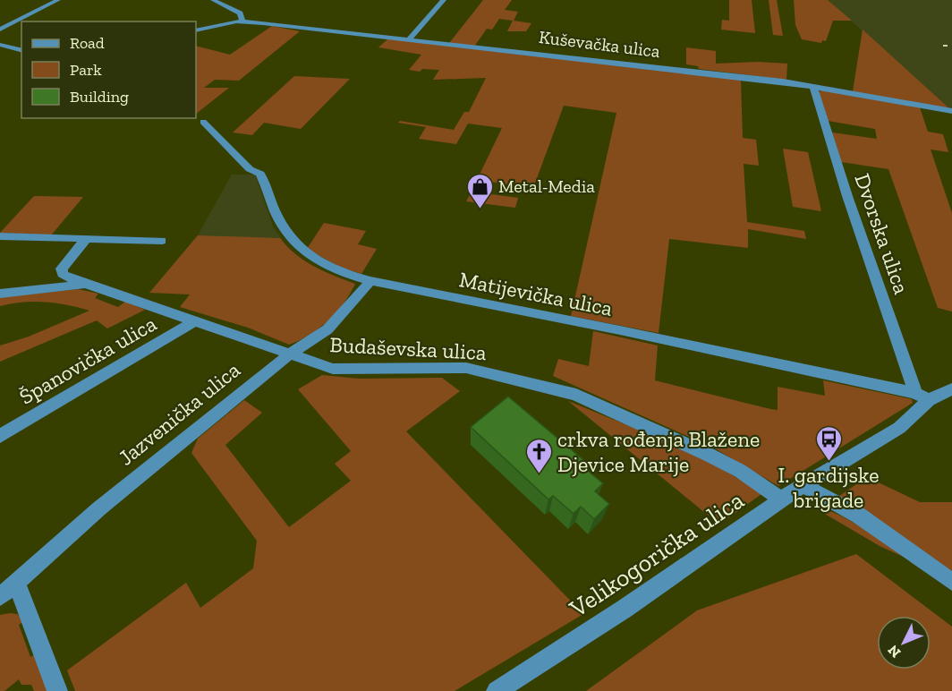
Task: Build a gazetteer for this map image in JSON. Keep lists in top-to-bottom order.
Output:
{
  "streets": {
    "street": [
      "Kuševačka ulica",
      "Dvorska ulica",
      "Matijevička ulica",
      "Budaševska ulica",
      "Španovička ulica",
      "Jazvenička ulica",
      "Velikogorička ulica"
    ]
  },
  "crossings": [
    ["Kuševačka ulica", "Dvorska ulica"],
    ["Dvorska ulica", "Matijevička ulica"],
    ["Dvorska ulica", "Velikogorička ulica"],
    ["Matijevička ulica", "Jazvenička ulica"],
    ["Matijevička ulica", "Velikogorička ulica"],
    ["Budaševska ulica", "Španovička ulica"],
    ["Budaševska ulica", "Jazvenička ulica"],
    ["Budaševska ulica", "Velikogorička ulica"]
  ],
  "places": {
    "shop": ["Metal-Media"],
    "bus stop": ["I. gardijske brigade"],
    "church": ["crkva rođenja Blažene Djevice Marije"]
  },
  "legend": ["Road", "Park", "Building"],
  "north": "bottom left"
}
